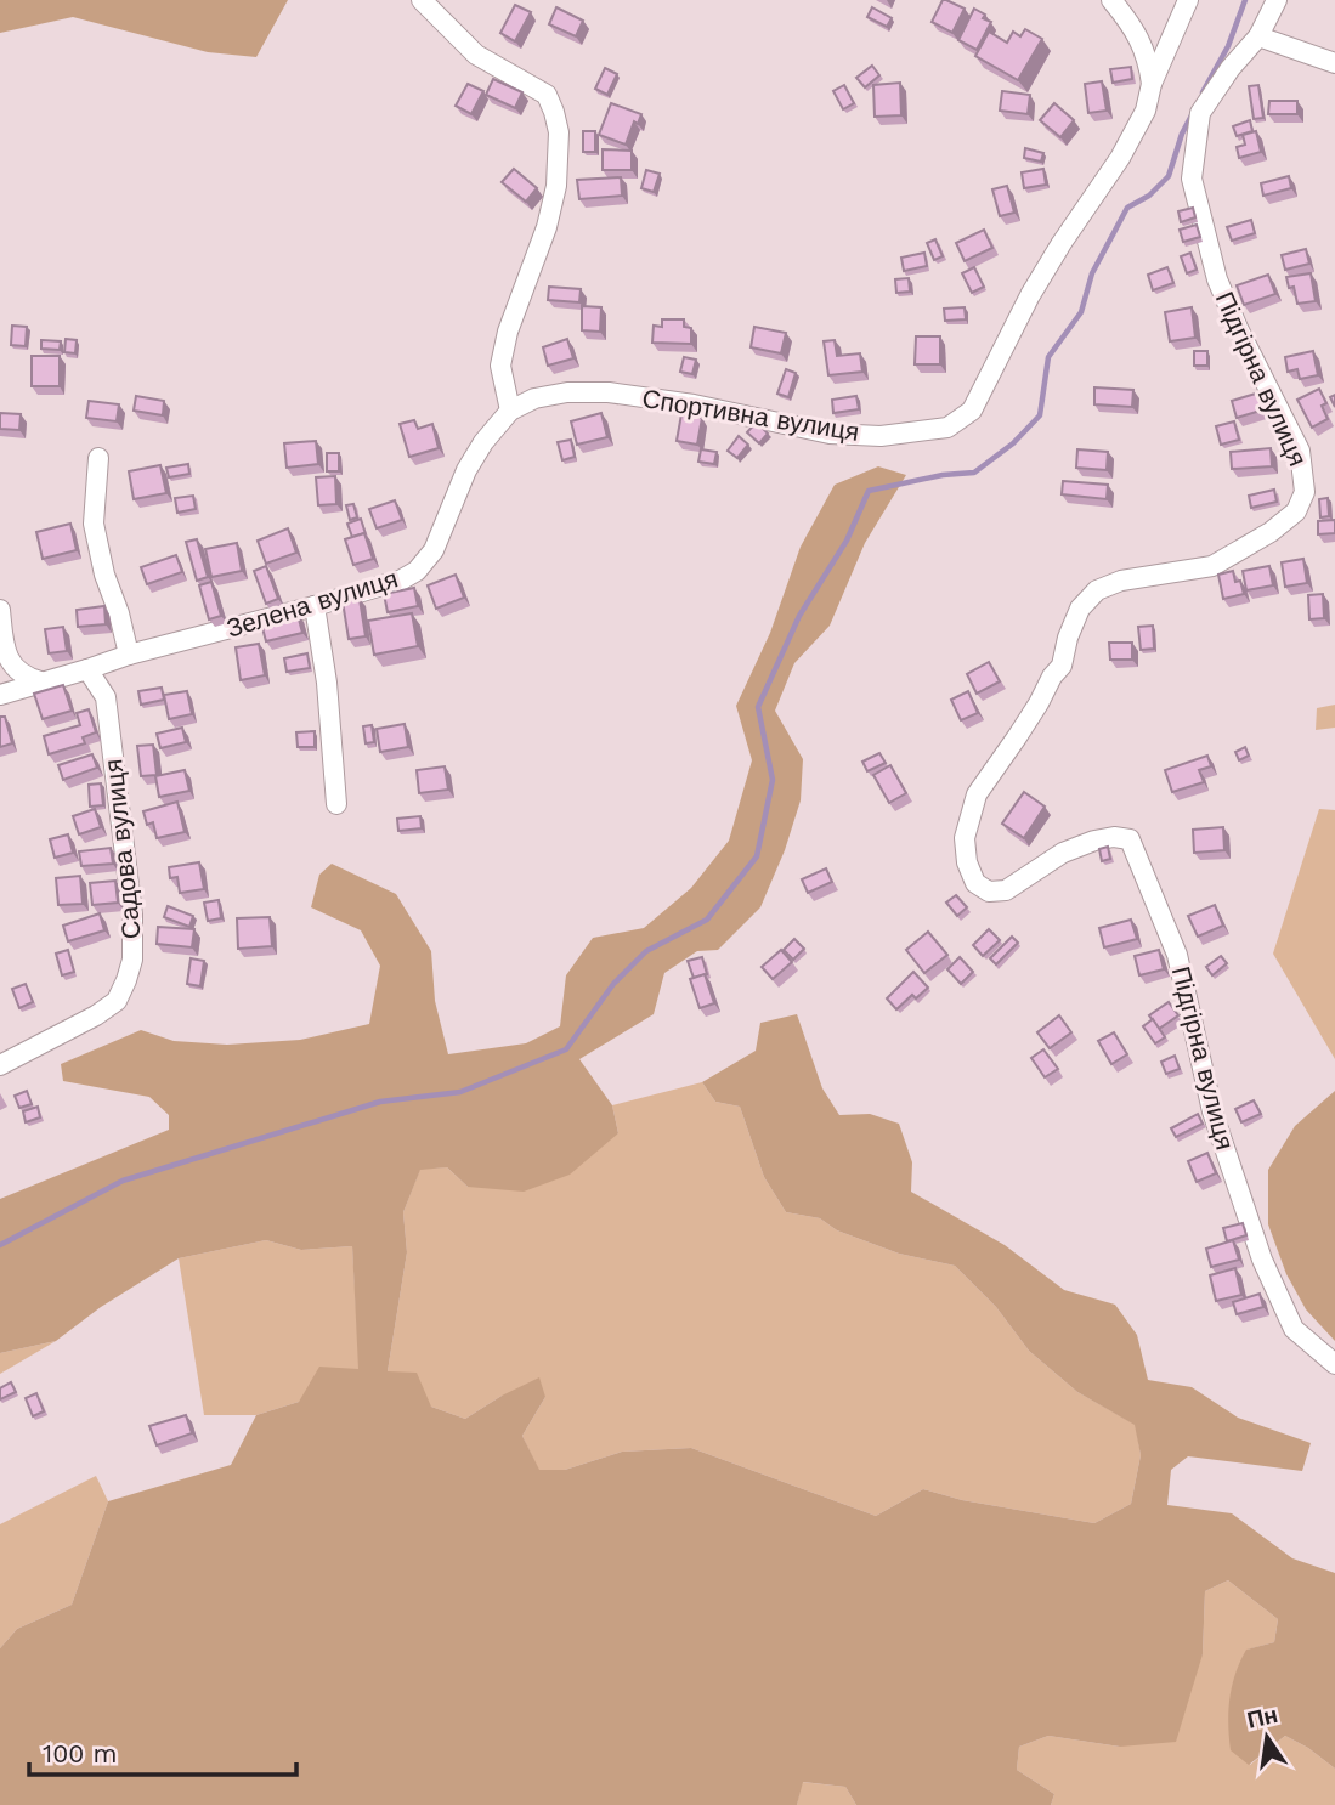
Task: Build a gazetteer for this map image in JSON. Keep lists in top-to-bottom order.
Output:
{
  "streets": {
    "street": [
      "Підгірна вулиця",
      "Спортивна вулиця",
      "Зелена вулиця",
      "Садова вулиця"
    ]
  },
  "crossings": [
    ["Спортивна вулиця", "Зелена вулиця"],
    ["Зелена вулиця", "Садова вулиця"]
  ],
  "scale_bar": "100 m",
  "north": "top"
}
